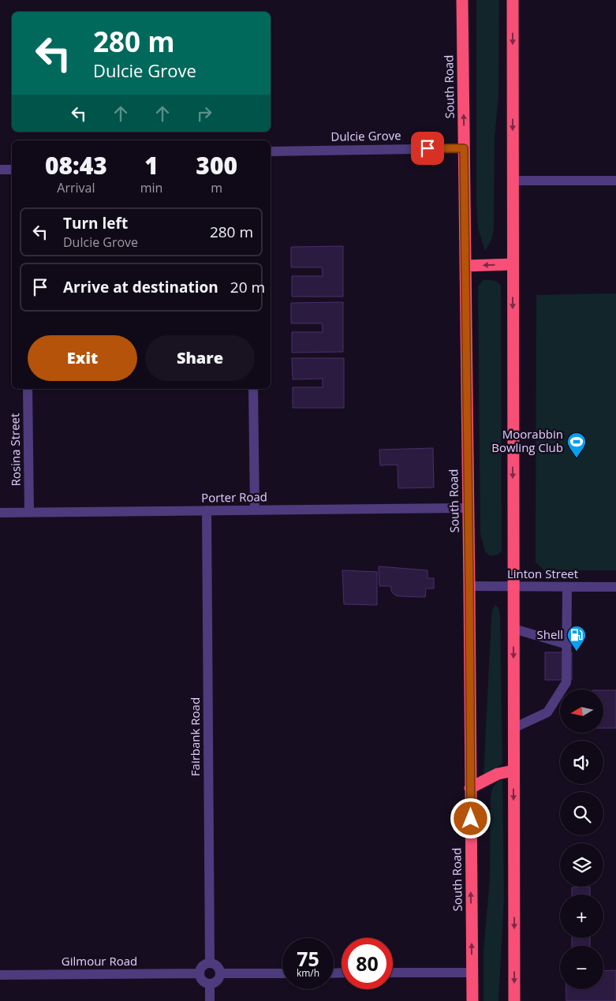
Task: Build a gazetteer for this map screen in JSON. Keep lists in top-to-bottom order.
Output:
{
  "streets": {
    "highway": ["South Road"],
    "street": [
      "Dulcie Grove",
      "Rosina Street",
      "Porter Road",
      "Linton Street",
      "Fairbank Road",
      "Gilmour Road"
    ]
  },
  "crossings": [
    ["South Road", "Dulcie Grove"],
    ["South Road", "Porter Road"],
    ["South Road", "Linton Street"],
    ["Rosina Street", "Porter Road"],
    ["Porter Road", "Fairbank Road"],
    ["Fairbank Road", "Gilmour Road"]
  ],
  "places": {
    "sports": ["Moorabbin Bowling Club"],
    "fuel station": ["Shell"]
  },
  "north": "left",
  "page": {
    "turn": ["280 m", "Dulcie Grove"],
    "eta": [
      "08:43",
      "Arrival",
      "1",
      "min",
      "300",
      "m"
    ],
    "list": [
      {
        "name": "Turn left",
        "note": "Dulcie Grove",
        "value": "280 m"
      },
      {
        "name": "Arrive at destination",
        "value": "20 m"
      }
    ],
    "buttons": ["Exit", "Share"],
    "map_buttons": ["+", "−"],
    "speed": "75 km/h",
    "limit": "80"
  }
}
